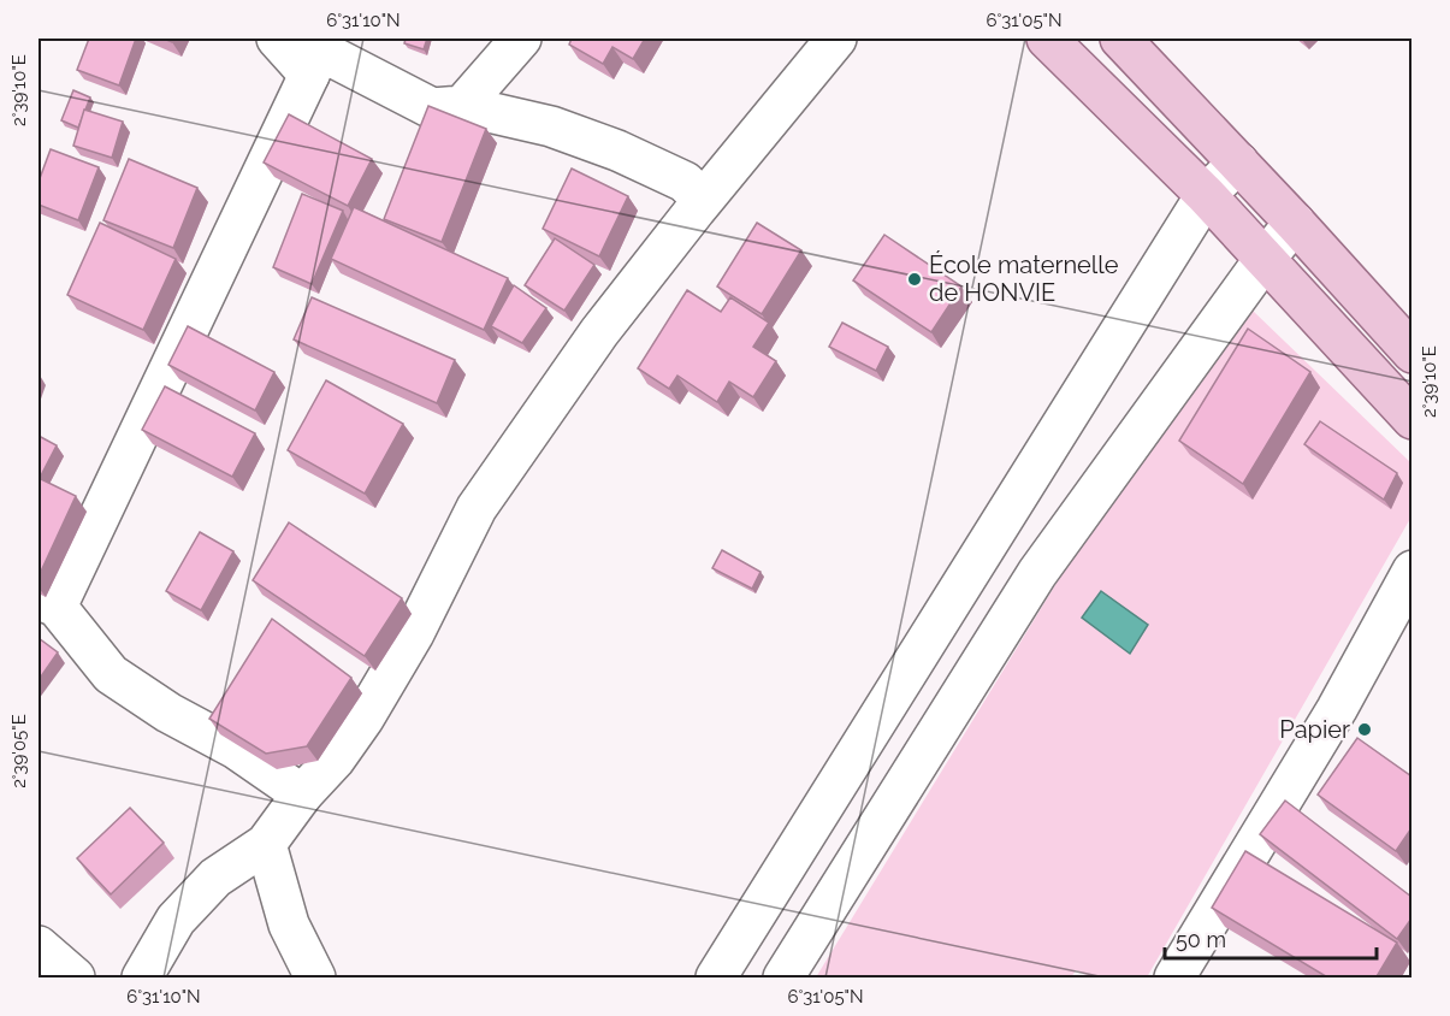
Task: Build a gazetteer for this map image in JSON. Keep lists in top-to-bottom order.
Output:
{
  "places": ["École maternelle de HONVIE", "Papier"],
  "scale_bar": "50 m",
  "coordinates": [
    "6°31'10\"N",
    "6°31'05\"N",
    "2°39'10\"E",
    "2°39'05\"E"
  ]
}
